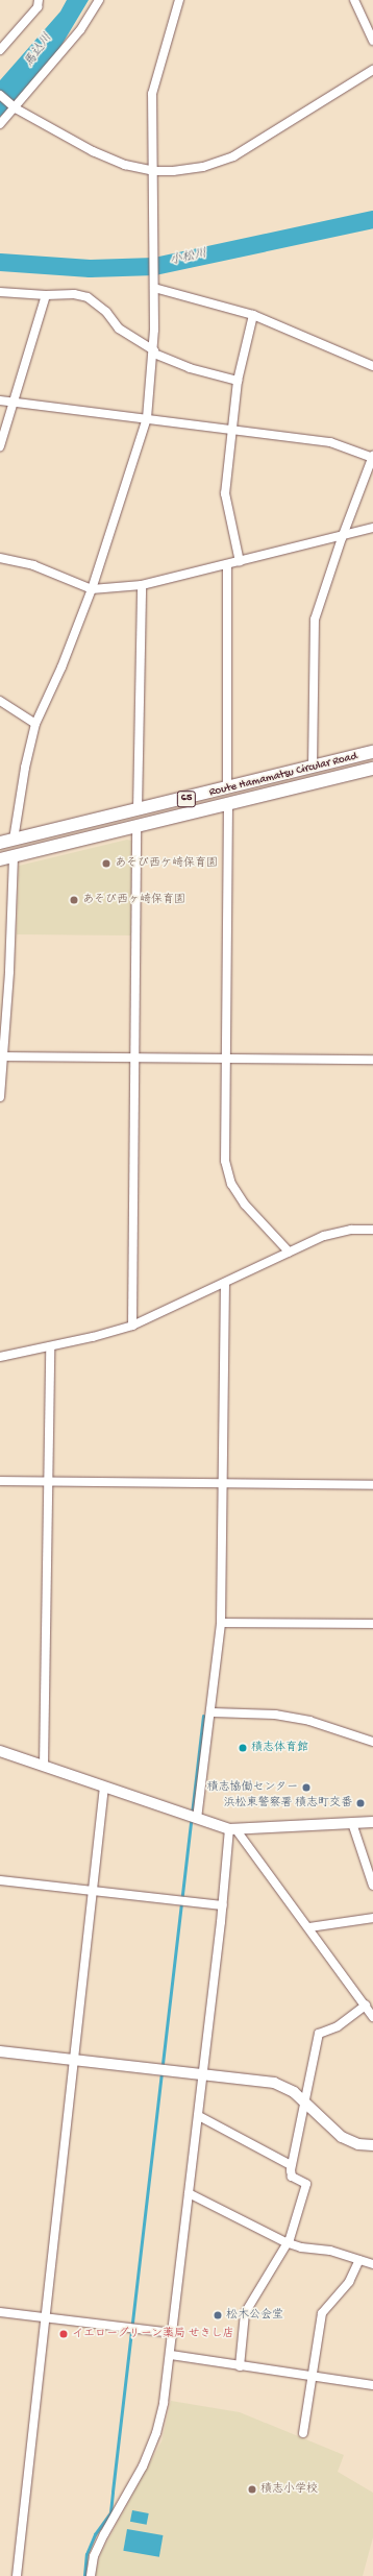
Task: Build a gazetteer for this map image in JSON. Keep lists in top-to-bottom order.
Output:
{
  "streets": {
    "main road": ["Route Hamamatsu Circular Road", "65"]
  },
  "water": ["馬込川", "小松川"],
  "places": [
    "あそび西ケ崎保育園",
    "あそび西ヶ崎保育園",
    "積志体育館",
    "積志協働センター",
    "浜松東警察署 積志町交番",
    "松木公会堂",
    "イエローグリーン薬局 せきし店",
    "積志小学校"
  ]
}
